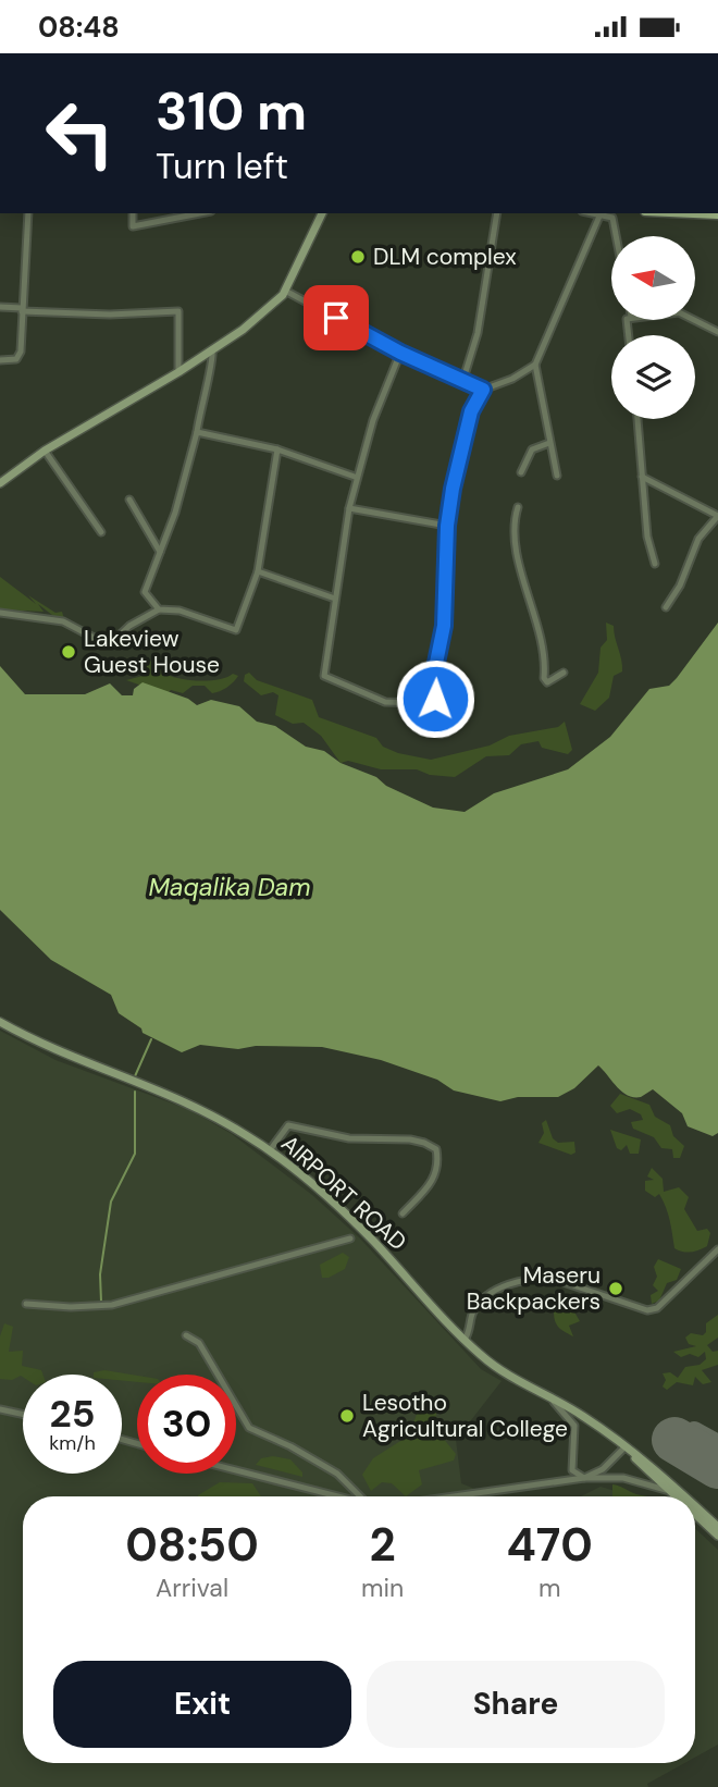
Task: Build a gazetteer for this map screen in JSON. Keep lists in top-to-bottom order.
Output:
{
  "streets": {
    "main road": ["AIRPORT ROAD"]
  },
  "water": ["Maqalika Dam"],
  "places": [
    "DLM complex",
    "Lakeview Guest House",
    "Maseru Backpackers",
    "Lesotho Agricultural College"
  ],
  "north": "left",
  "page": {
    "status": "08:48",
    "turn": ["310 m", "Turn left"],
    "speed": "25 km/h",
    "limit": "30",
    "eta": [
      "08:50",
      "Arrival",
      "2",
      "min",
      "470",
      "m"
    ],
    "buttons": ["Exit", "Share"]
  }
}
